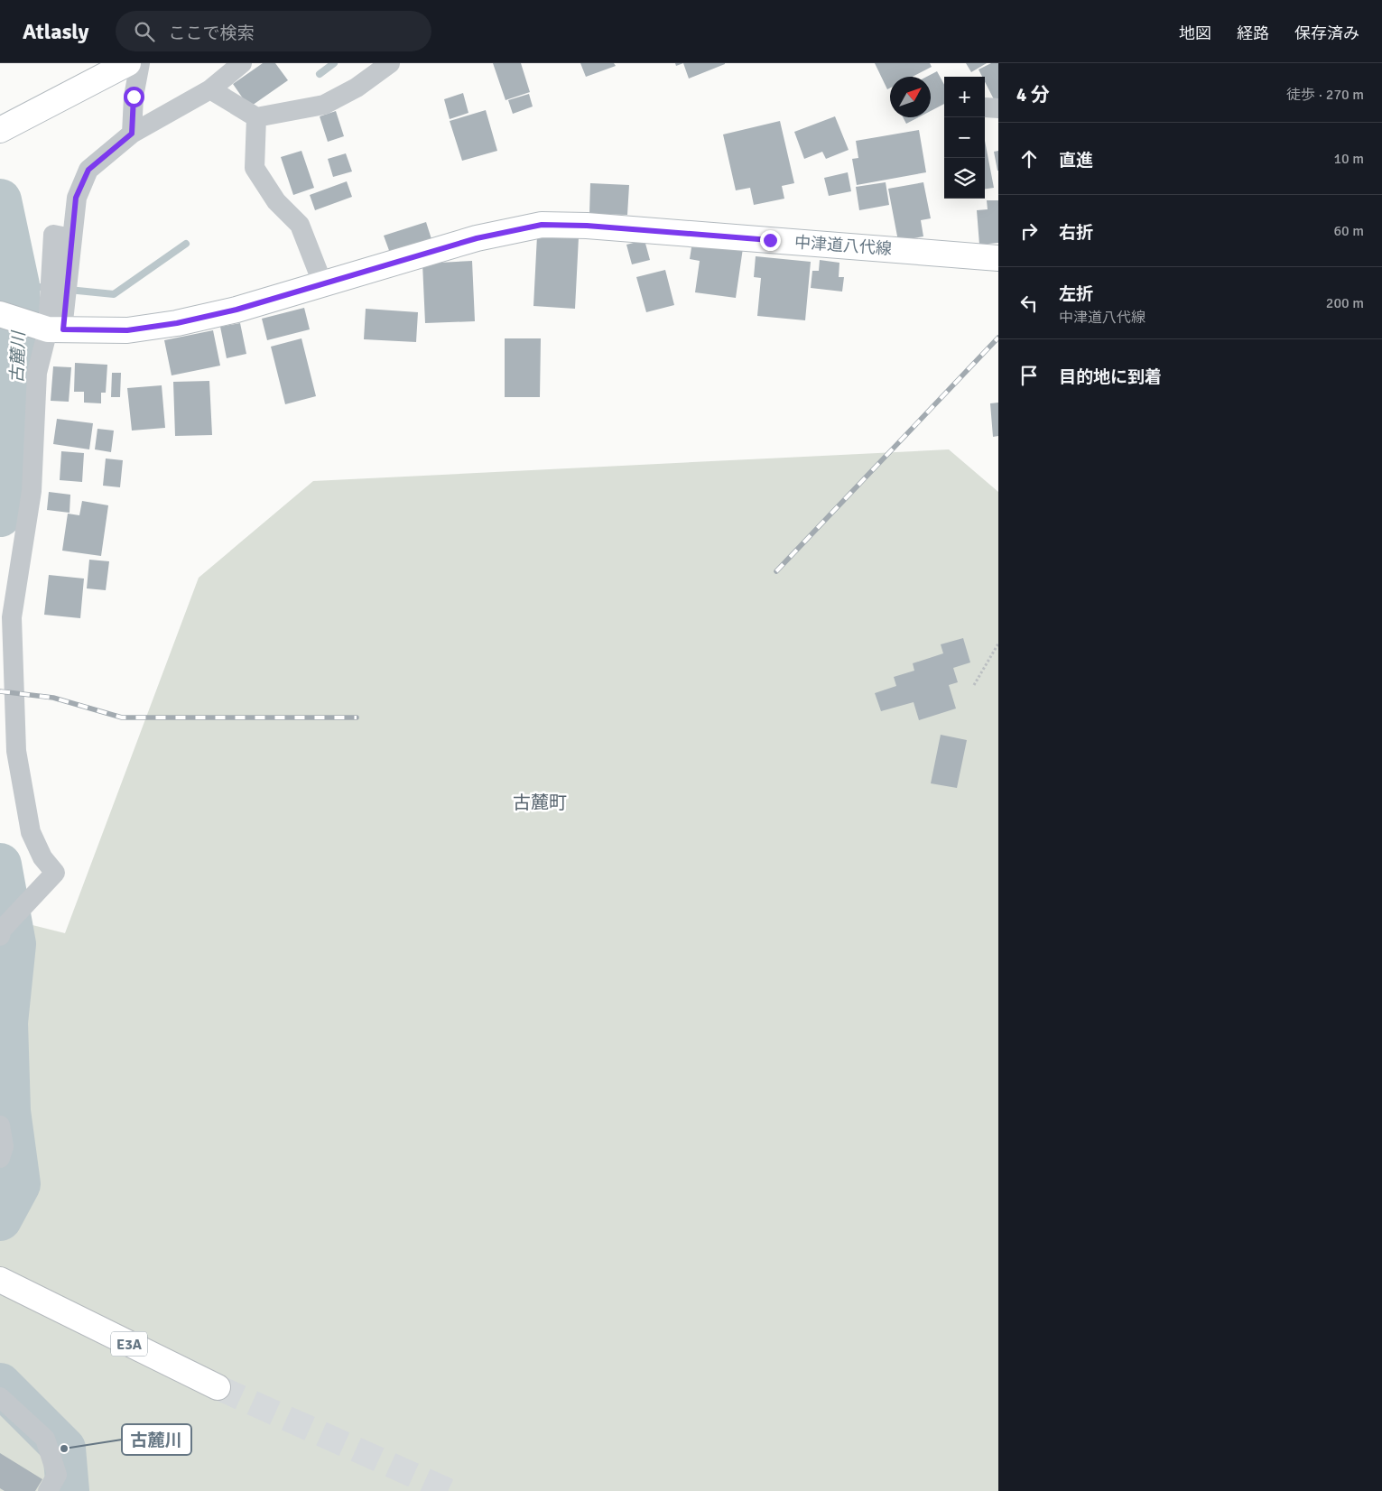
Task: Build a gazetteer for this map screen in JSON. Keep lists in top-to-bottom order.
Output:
{
  "streets": {
    "main road": ["中津道八代線", "E3A"]
  },
  "districts": ["古麓町"],
  "water": ["古麓川"],
  "places": ["古麓川"],
  "north": "top right",
  "page": {
    "header": "Atlasly",
    "search": "ここで検索",
    "nav": ["地図", "経路", "保存済み"],
    "heading": ["4 分", "徒歩 · 270 m"],
    "map_buttons": ["+", "−"],
    "list": [
      ["直進", "10 m"],
      ["右折", "60 m"],
      ["左折", "中津道八代線", "200 m"],
      "目的地に到着"
    ]
  }
}
